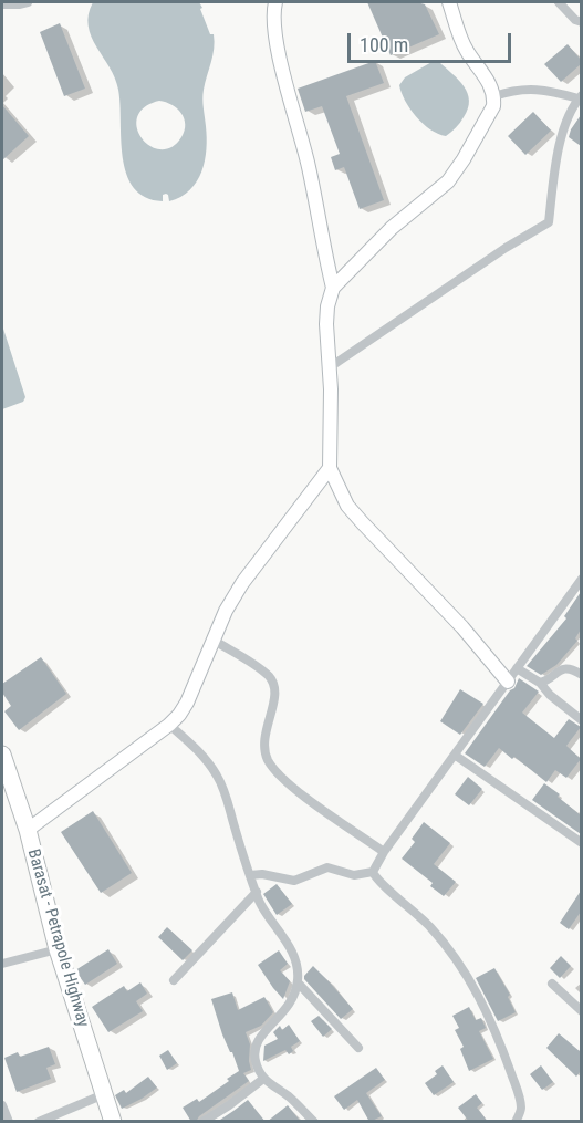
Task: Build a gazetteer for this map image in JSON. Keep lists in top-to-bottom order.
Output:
{
  "streets": {
    "highway": ["Barasat - Petrapole Highway"]
  },
  "scale_bar": "100 m"
}
